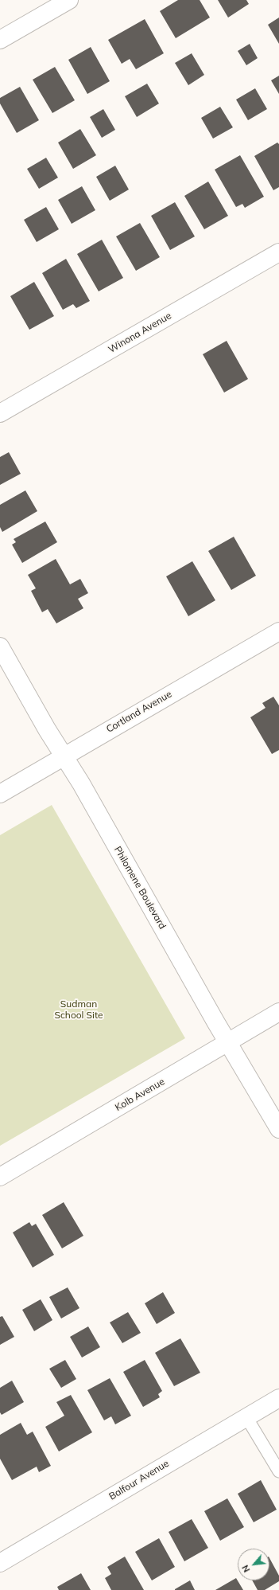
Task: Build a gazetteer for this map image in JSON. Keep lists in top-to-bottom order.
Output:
{
  "streets": {
    "street": [
      "Winona Avenue",
      "Cortland Avenue",
      "Philomene Boulevard",
      "Kolb Avenue",
      "Balfour Avenue"
    ]
  },
  "crossings": [
    ["Cortland Avenue", "Philomene Boulevard"],
    ["Philomene Boulevard", "Kolb Avenue"]
  ],
  "parks": ["Sudman School Site"],
  "north": "bottom left"
}
